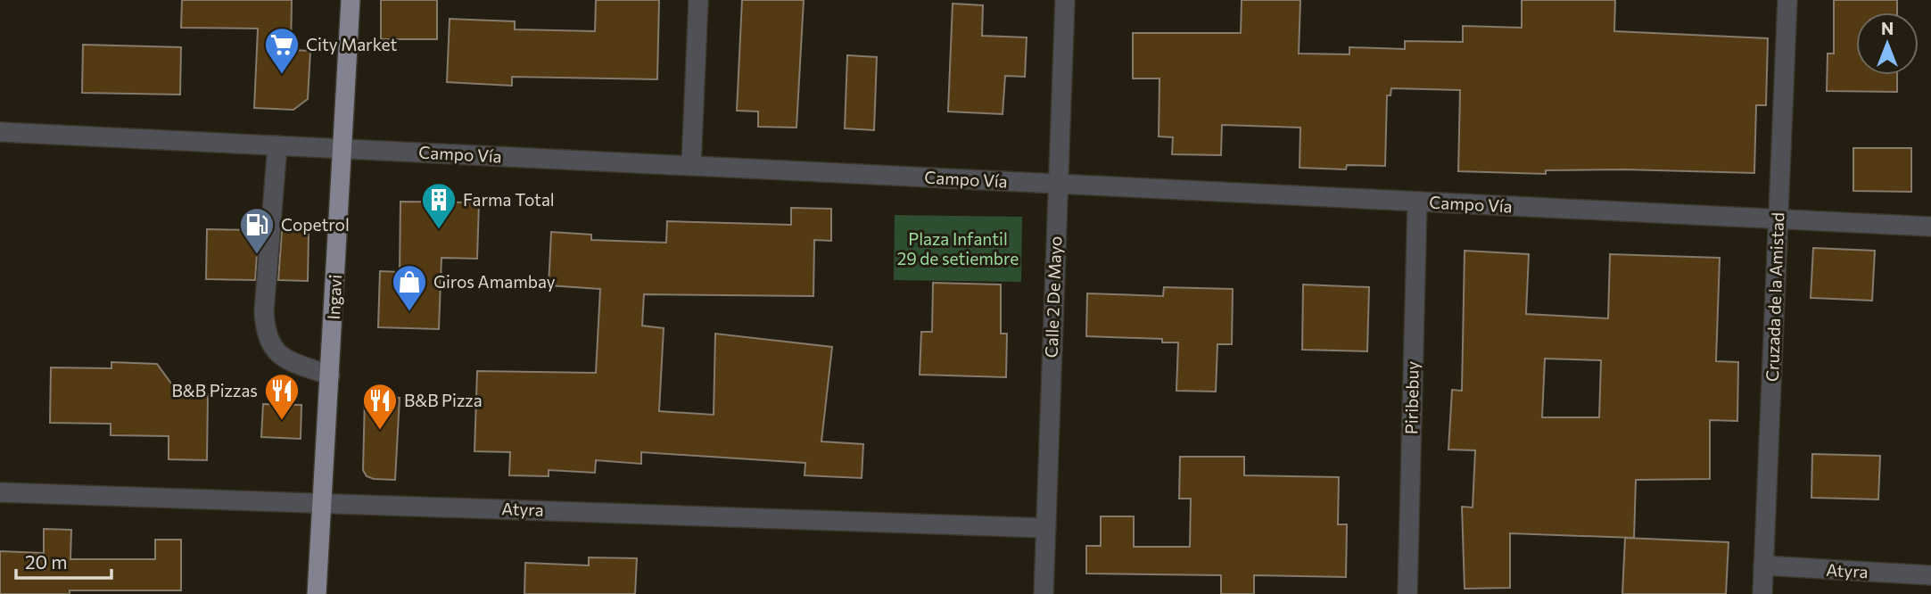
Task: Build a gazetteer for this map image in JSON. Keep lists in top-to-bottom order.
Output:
{
  "streets": {
    "main road": ["Ingavi"],
    "street": [
      "Campo Vía",
      "Calle 2 De Mayo",
      "Cruzada de la Amistad",
      "Piribebuy",
      "Atyra"
    ]
  },
  "crossings": [
    ["Campo Vía", "Ingavi"],
    ["Campo Vía", "Calle 2 De Mayo"],
    ["Campo Vía", "Cruzada de la Amistad"],
    ["Campo Vía", "Piribebuy"],
    ["Ingavi", "Atyra"],
    ["Calle 2 De Mayo", "Atyra"],
    ["Cruzada de la Amistad", "Atyra"]
  ],
  "parks": ["Plaza Infantil 29 de setiembre"],
  "places": {
    "supermarket": ["City Market"],
    "building": ["Farma Total"],
    "fuel station": ["Copetrol"],
    "shop": ["Giros Amambay"],
    "restaurant": ["B&B Pizzas", "B&B Pizza"]
  },
  "scale_bar": "20 m",
  "north": "top"
}
